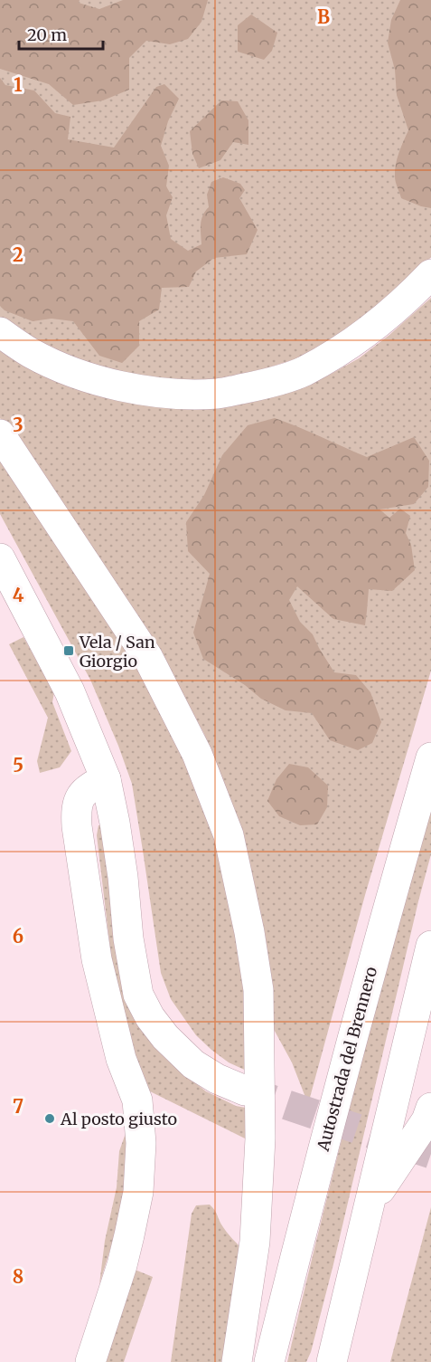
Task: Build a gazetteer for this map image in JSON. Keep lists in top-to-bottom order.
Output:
{
  "streets": {
    "main road": ["Autostrada del Brennero"]
  },
  "places": {
    "transit": ["Vela / San Giorgio"],
    "other": ["Al posto giusto"]
  },
  "scale_bar": "20 m",
  "grid": {
    "columns": ["B"],
    "rows": [
      "1",
      "2",
      "3",
      "4",
      "5",
      "6",
      "7",
      "8"
    ]
  }
}
